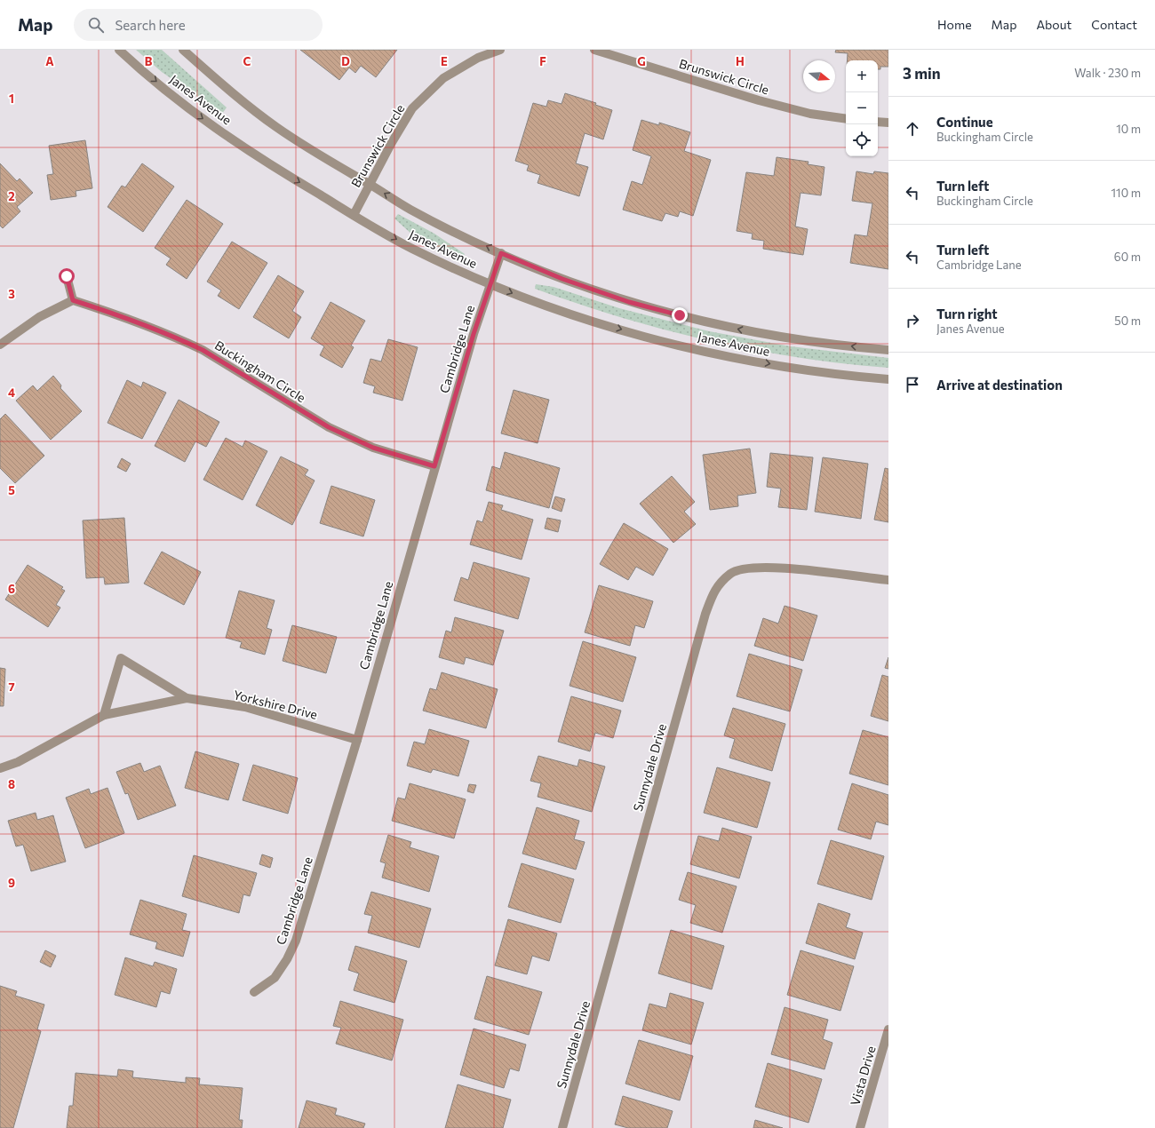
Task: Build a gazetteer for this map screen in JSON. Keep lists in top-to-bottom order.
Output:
{
  "streets": {
    "street": [
      "Brunswick Circle",
      "Janes Avenue",
      "Cambridge Lane",
      "Buckingham Circle",
      "Yorkshire Drive",
      "Sunnydale Drive",
      "Vista Drive"
    ]
  },
  "crossings": [
    ["Brunswick Circle", "Janes Avenue"],
    ["Janes Avenue", "Cambridge Lane"],
    ["Cambridge Lane", "Buckingham Circle"],
    ["Cambridge Lane", "Yorkshire Drive"]
  ],
  "north": "right",
  "page": {
    "header": "Map",
    "search": "Search here",
    "nav": [
      "Home",
      "Map",
      "About",
      "Contact"
    ],
    "heading": ["3 min", "Walk · 230 m"],
    "map_buttons": ["+", "−"],
    "list": [
      ["Continue", "Buckingham Circle", "10 m"],
      ["Turn left", "Buckingham Circle", "110 m"],
      ["Turn left", "Cambridge Lane", "60 m"],
      ["Turn right", "Janes Avenue", "50 m"],
      "Arrive at destination"
    ]
  },
  "grid": {
    "columns": [
      "A",
      "B",
      "C",
      "D",
      "E",
      "F",
      "G",
      "H"
    ],
    "rows": [
      "1",
      "2",
      "3",
      "4",
      "5",
      "6",
      "7",
      "8",
      "9"
    ]
  }
}
